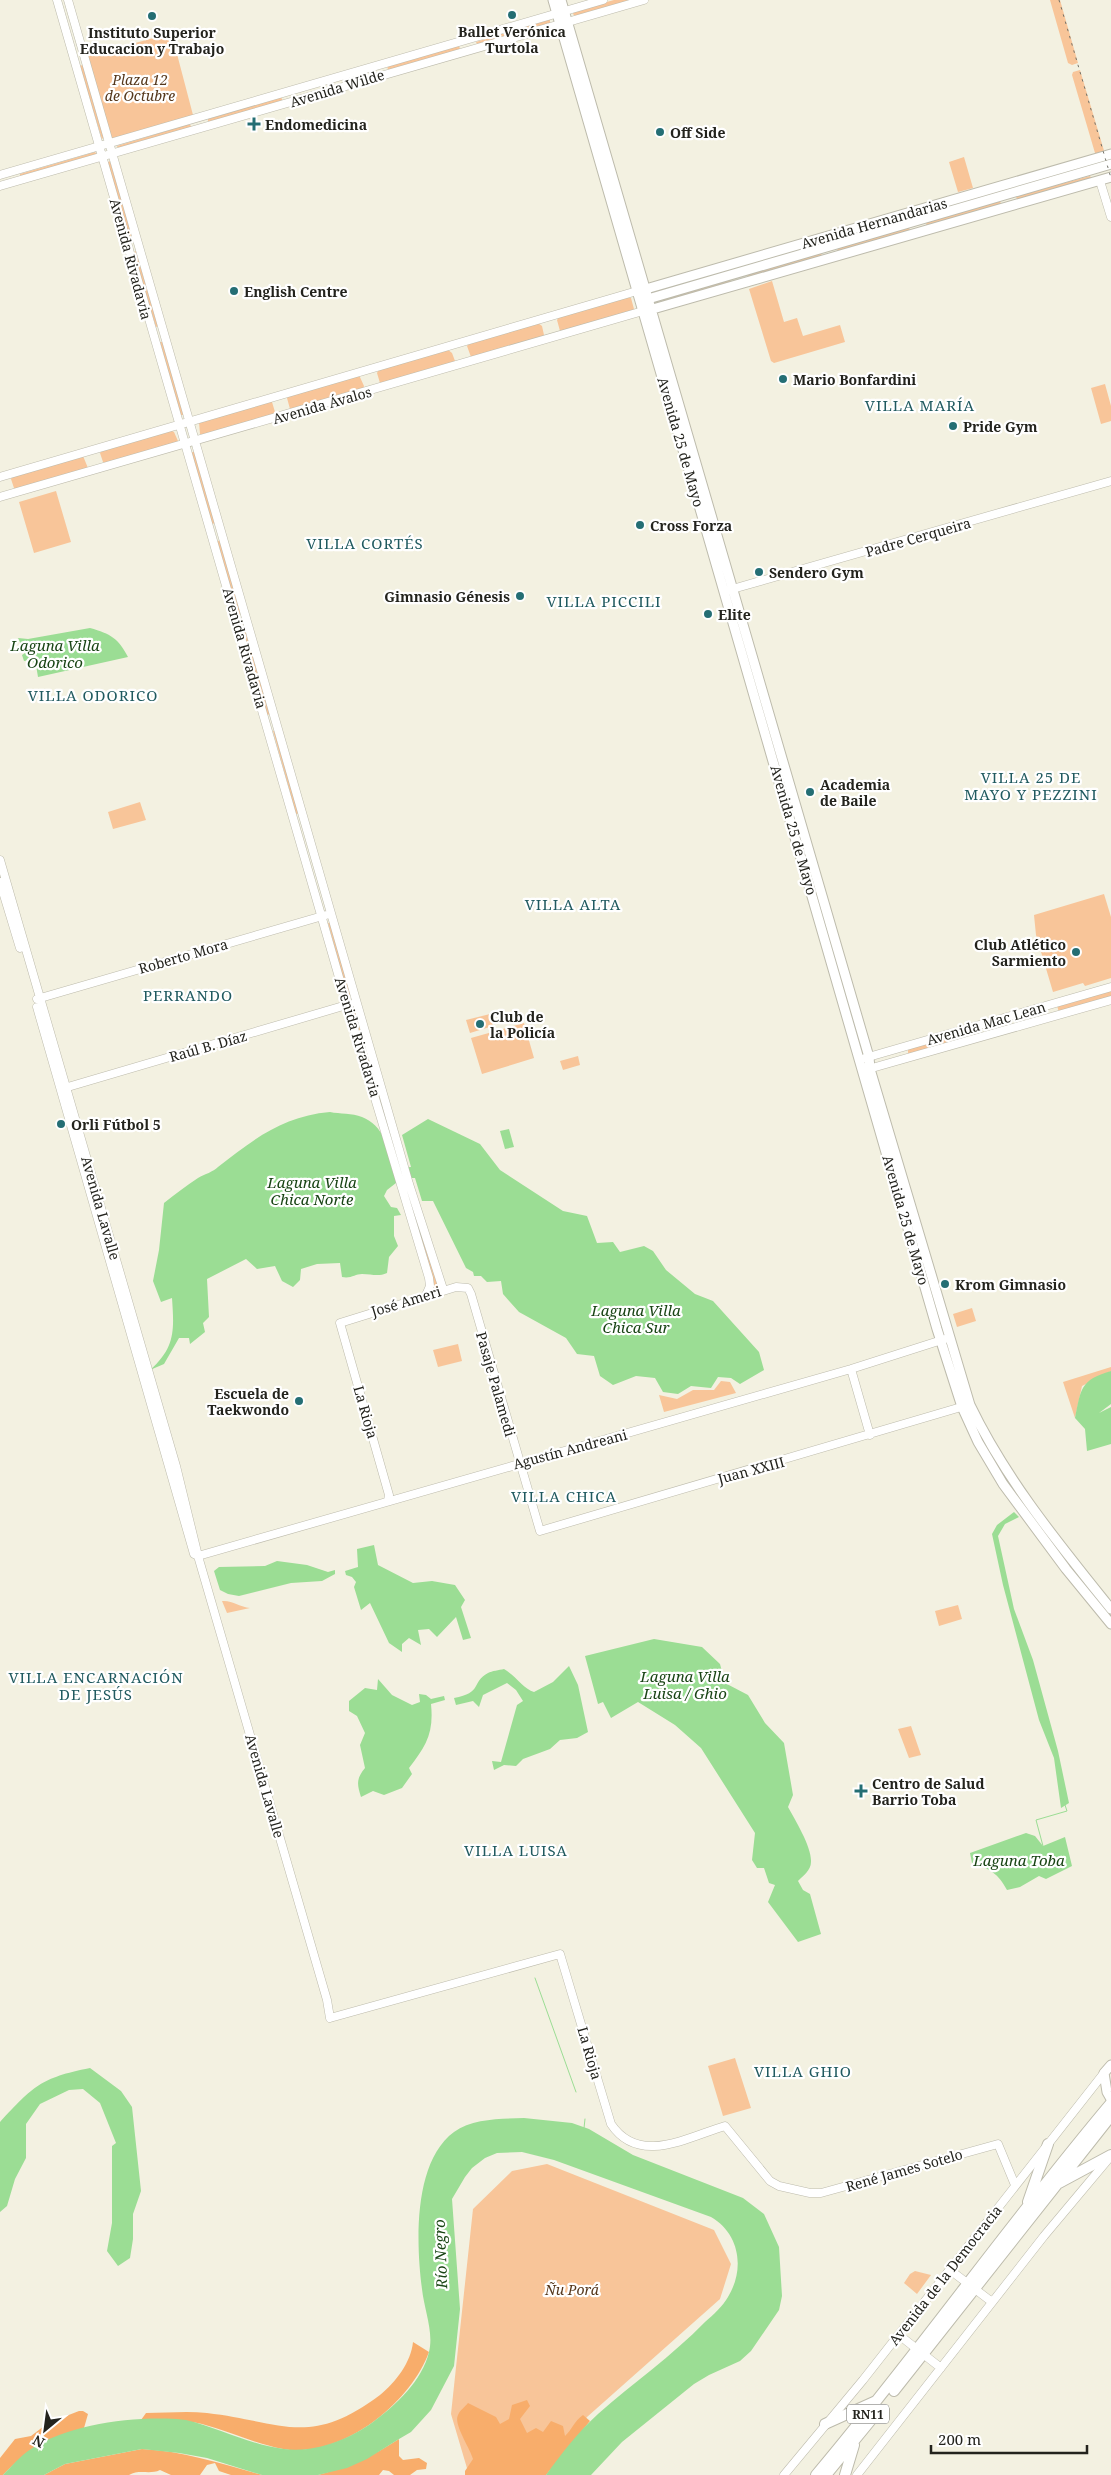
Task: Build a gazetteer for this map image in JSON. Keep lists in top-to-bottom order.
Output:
{
  "streets": {
    "highway": ["Avenida de la Democracia", "RN11"],
    "main road": ["Avenida Hernandarias", "Avenida 25 de Mayo"],
    "street": [
      "Avenida Wilde",
      "Avenida Rivadavia",
      "Avenida Ávalos",
      "Padre Cerqueira",
      "Roberto Mora",
      "Avenida Mac Lean",
      "Raúl B. Díaz",
      "Avenida Lavalle",
      "José Ameri",
      "Pasaje Palamedi",
      "La Rioja",
      "Agustín Andreani",
      "Juan XXIII",
      "René James Sotelo"
    ]
  },
  "crossings": [
    ["Avenida Wilde", "Avenida Rivadavia"],
    ["Avenida Wilde", "Avenida 25 de Mayo"],
    ["Avenida Hernandarias", "Avenida Ávalos"],
    ["Avenida Hernandarias", "Avenida 25 de Mayo"],
    ["Avenida Rivadavia", "Avenida Ávalos"],
    ["Avenida Rivadavia", "Roberto Mora"],
    ["Avenida Rivadavia", "Raúl B. Díaz"],
    ["Avenida Rivadavia", "José Ameri"],
    ["Avenida Ávalos", "Avenida 25 de Mayo"],
    ["Avenida 25 de Mayo", "Padre Cerqueira"],
    ["Avenida 25 de Mayo", "Avenida Mac Lean"],
    ["Avenida 25 de Mayo", "Agustín Andreani"],
    ["Avenida 25 de Mayo", "Juan XXIII"],
    ["Roberto Mora", "Avenida Lavalle"],
    ["Raúl B. Díaz", "Avenida Lavalle"],
    ["Avenida Lavalle", "La Rioja"],
    ["Avenida Lavalle", "Agustín Andreani"],
    ["José Ameri", "Pasaje Palamedi"],
    ["José Ameri", "La Rioja"],
    ["Pasaje Palamedi", "Agustín Andreani"],
    ["Pasaje Palamedi", "Juan XXIII"],
    ["La Rioja", "Agustín Andreani"],
    ["La Rioja", "René James Sotelo"],
    ["René James Sotelo", "Avenida de la Democracia"],
    ["Avenida de la Democracia", "RN11"]
  ],
  "districts": [
    "VILLA MARÍA",
    "VILLA CORTÉS",
    "VILLA PICCILI",
    "VILLA ODORICO",
    "VILLA 25 DE MAYO Y PEZZINI",
    "VILLA ALTA",
    "PERRANDO",
    "VILLA CHICA",
    "VILLA ENCARNACIÓN DE JESÚS",
    "VILLA LUISA",
    "VILLA GHIO"
  ],
  "water": [
    "Laguna Villa Odorico",
    "Laguna Villa Chica Norte",
    "Laguna Villa Chica Sur",
    "Laguna Villa Luisa / Ghio",
    "Laguna Toba",
    "Río Negro"
  ],
  "parks": ["Plaza 12 de Octubre", "Ñu Porá"],
  "places": {
    "other": [
      "Ballet Verónica Turtola",
      "Instituto Superior Educacion y Trabajo",
      "Off Side",
      "English Centre",
      "Mario Bonfardini",
      "Pride Gym",
      "Cross Forza",
      "Sendero Gym",
      "Gimnasio Génesis",
      "Elite",
      "Academia de Baile",
      "Club Atlético Sarmiento",
      "Club de la Policía",
      "Orli Fútbol 5",
      "Krom Gimnasio",
      "Escuela de Taekwondo"
    ],
    "health": ["Endomedicina", "Centro de Salud Barrio Toba"]
  },
  "scale_bar": "200 m",
  "north": "bottom left"
}
